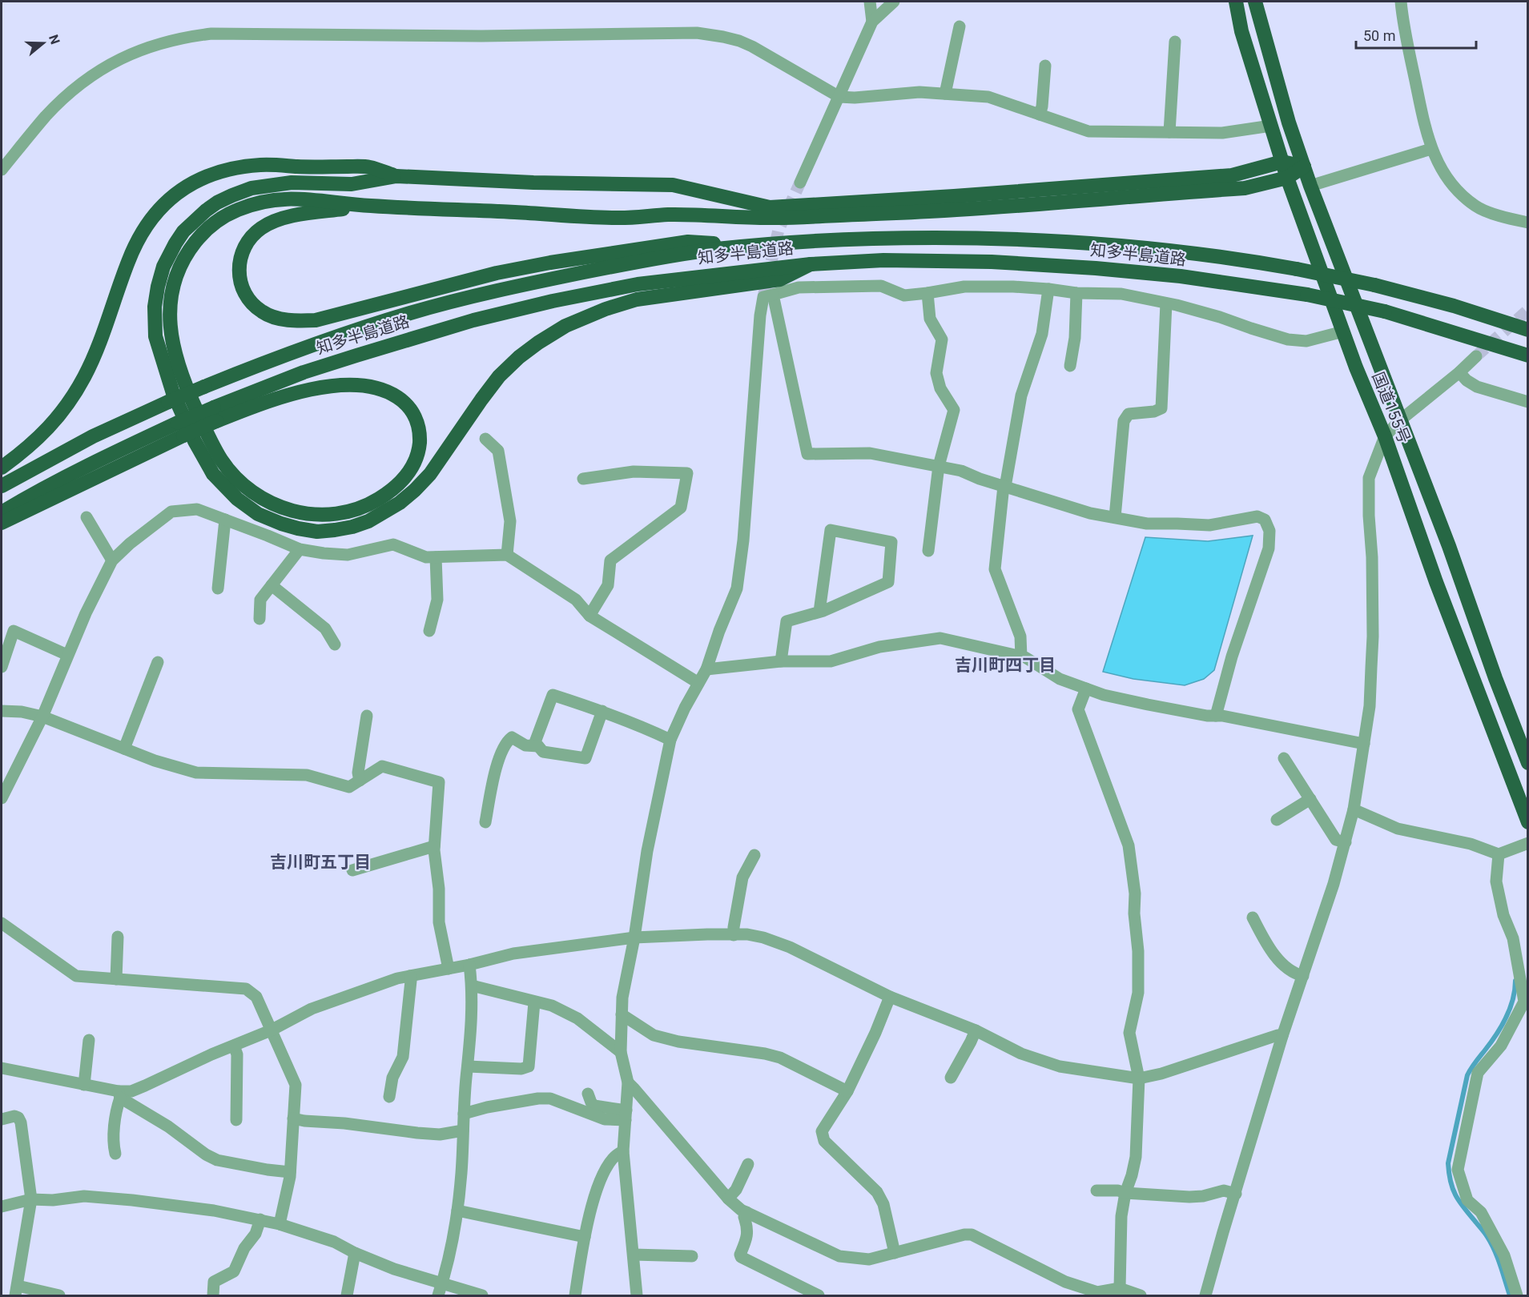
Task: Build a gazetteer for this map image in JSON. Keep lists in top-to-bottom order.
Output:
{
  "streets": {
    "highway": ["知多半島道路", "国道155号"]
  },
  "districts": ["吉川町四丁目", "吉川町五丁目"],
  "scale_bar": "50 m",
  "north": "right"
}
